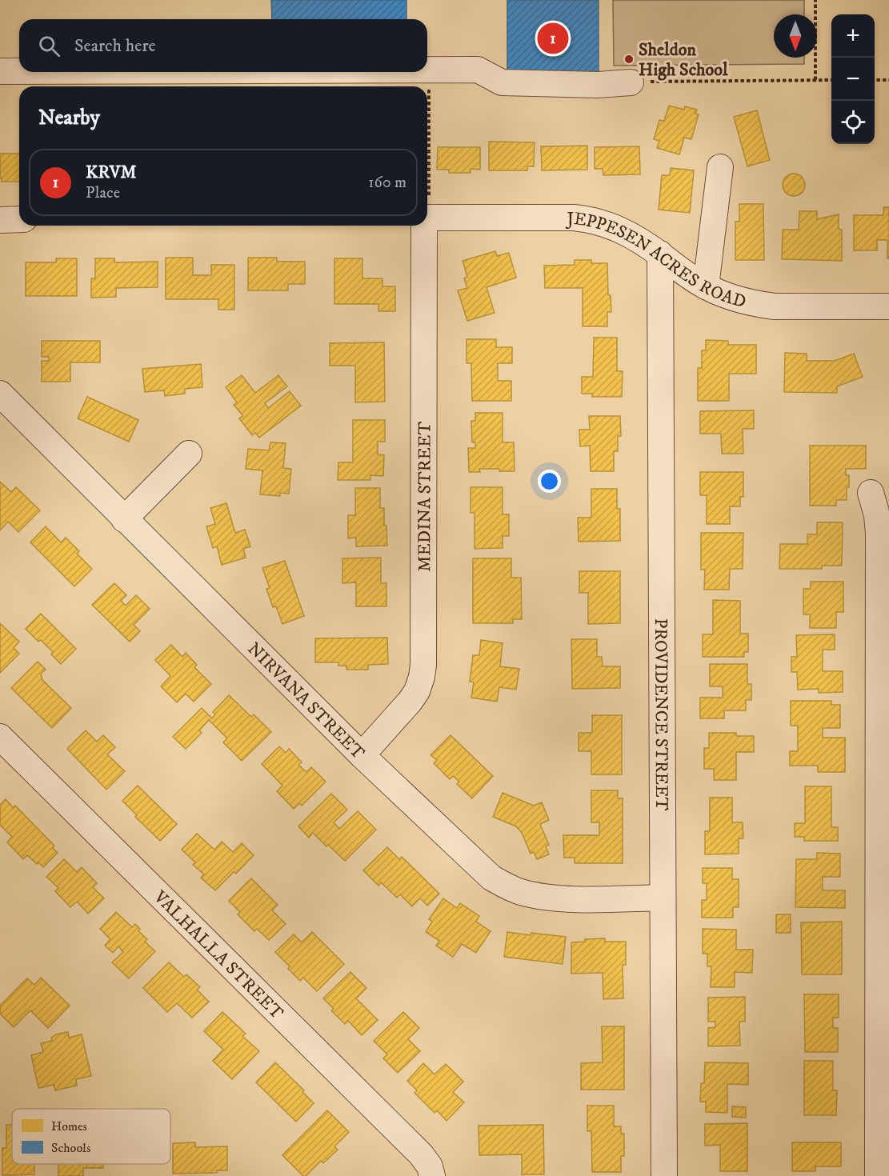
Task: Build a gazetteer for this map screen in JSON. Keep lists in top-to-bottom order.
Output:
{
  "streets": {
    "street": [
      "JEPPESEN ACRES ROAD",
      "MEDINA STREET",
      "NIRVANA STREET",
      "PROVIDENCE STREET",
      "VALHALLA STREET"
    ]
  },
  "crossings": [
    ["JEPPESEN ACRES ROAD", "PROVIDENCE STREET"],
    ["MEDINA STREET", "NIRVANA STREET"],
    ["NIRVANA STREET", "PROVIDENCE STREET"]
  ],
  "places": ["Sheldon High School"],
  "legend": ["Homes", "Schools"],
  "north": "bottom",
  "page": {
    "map_buttons": ["+", "−"],
    "search": "Search here",
    "pins": "1",
    "heading": "Nearby",
    "list": [
      {
        "mark": "1",
        "name": "KRVM",
        "note": "Place",
        "value": "160 m"
      }
    ]
  }
}
